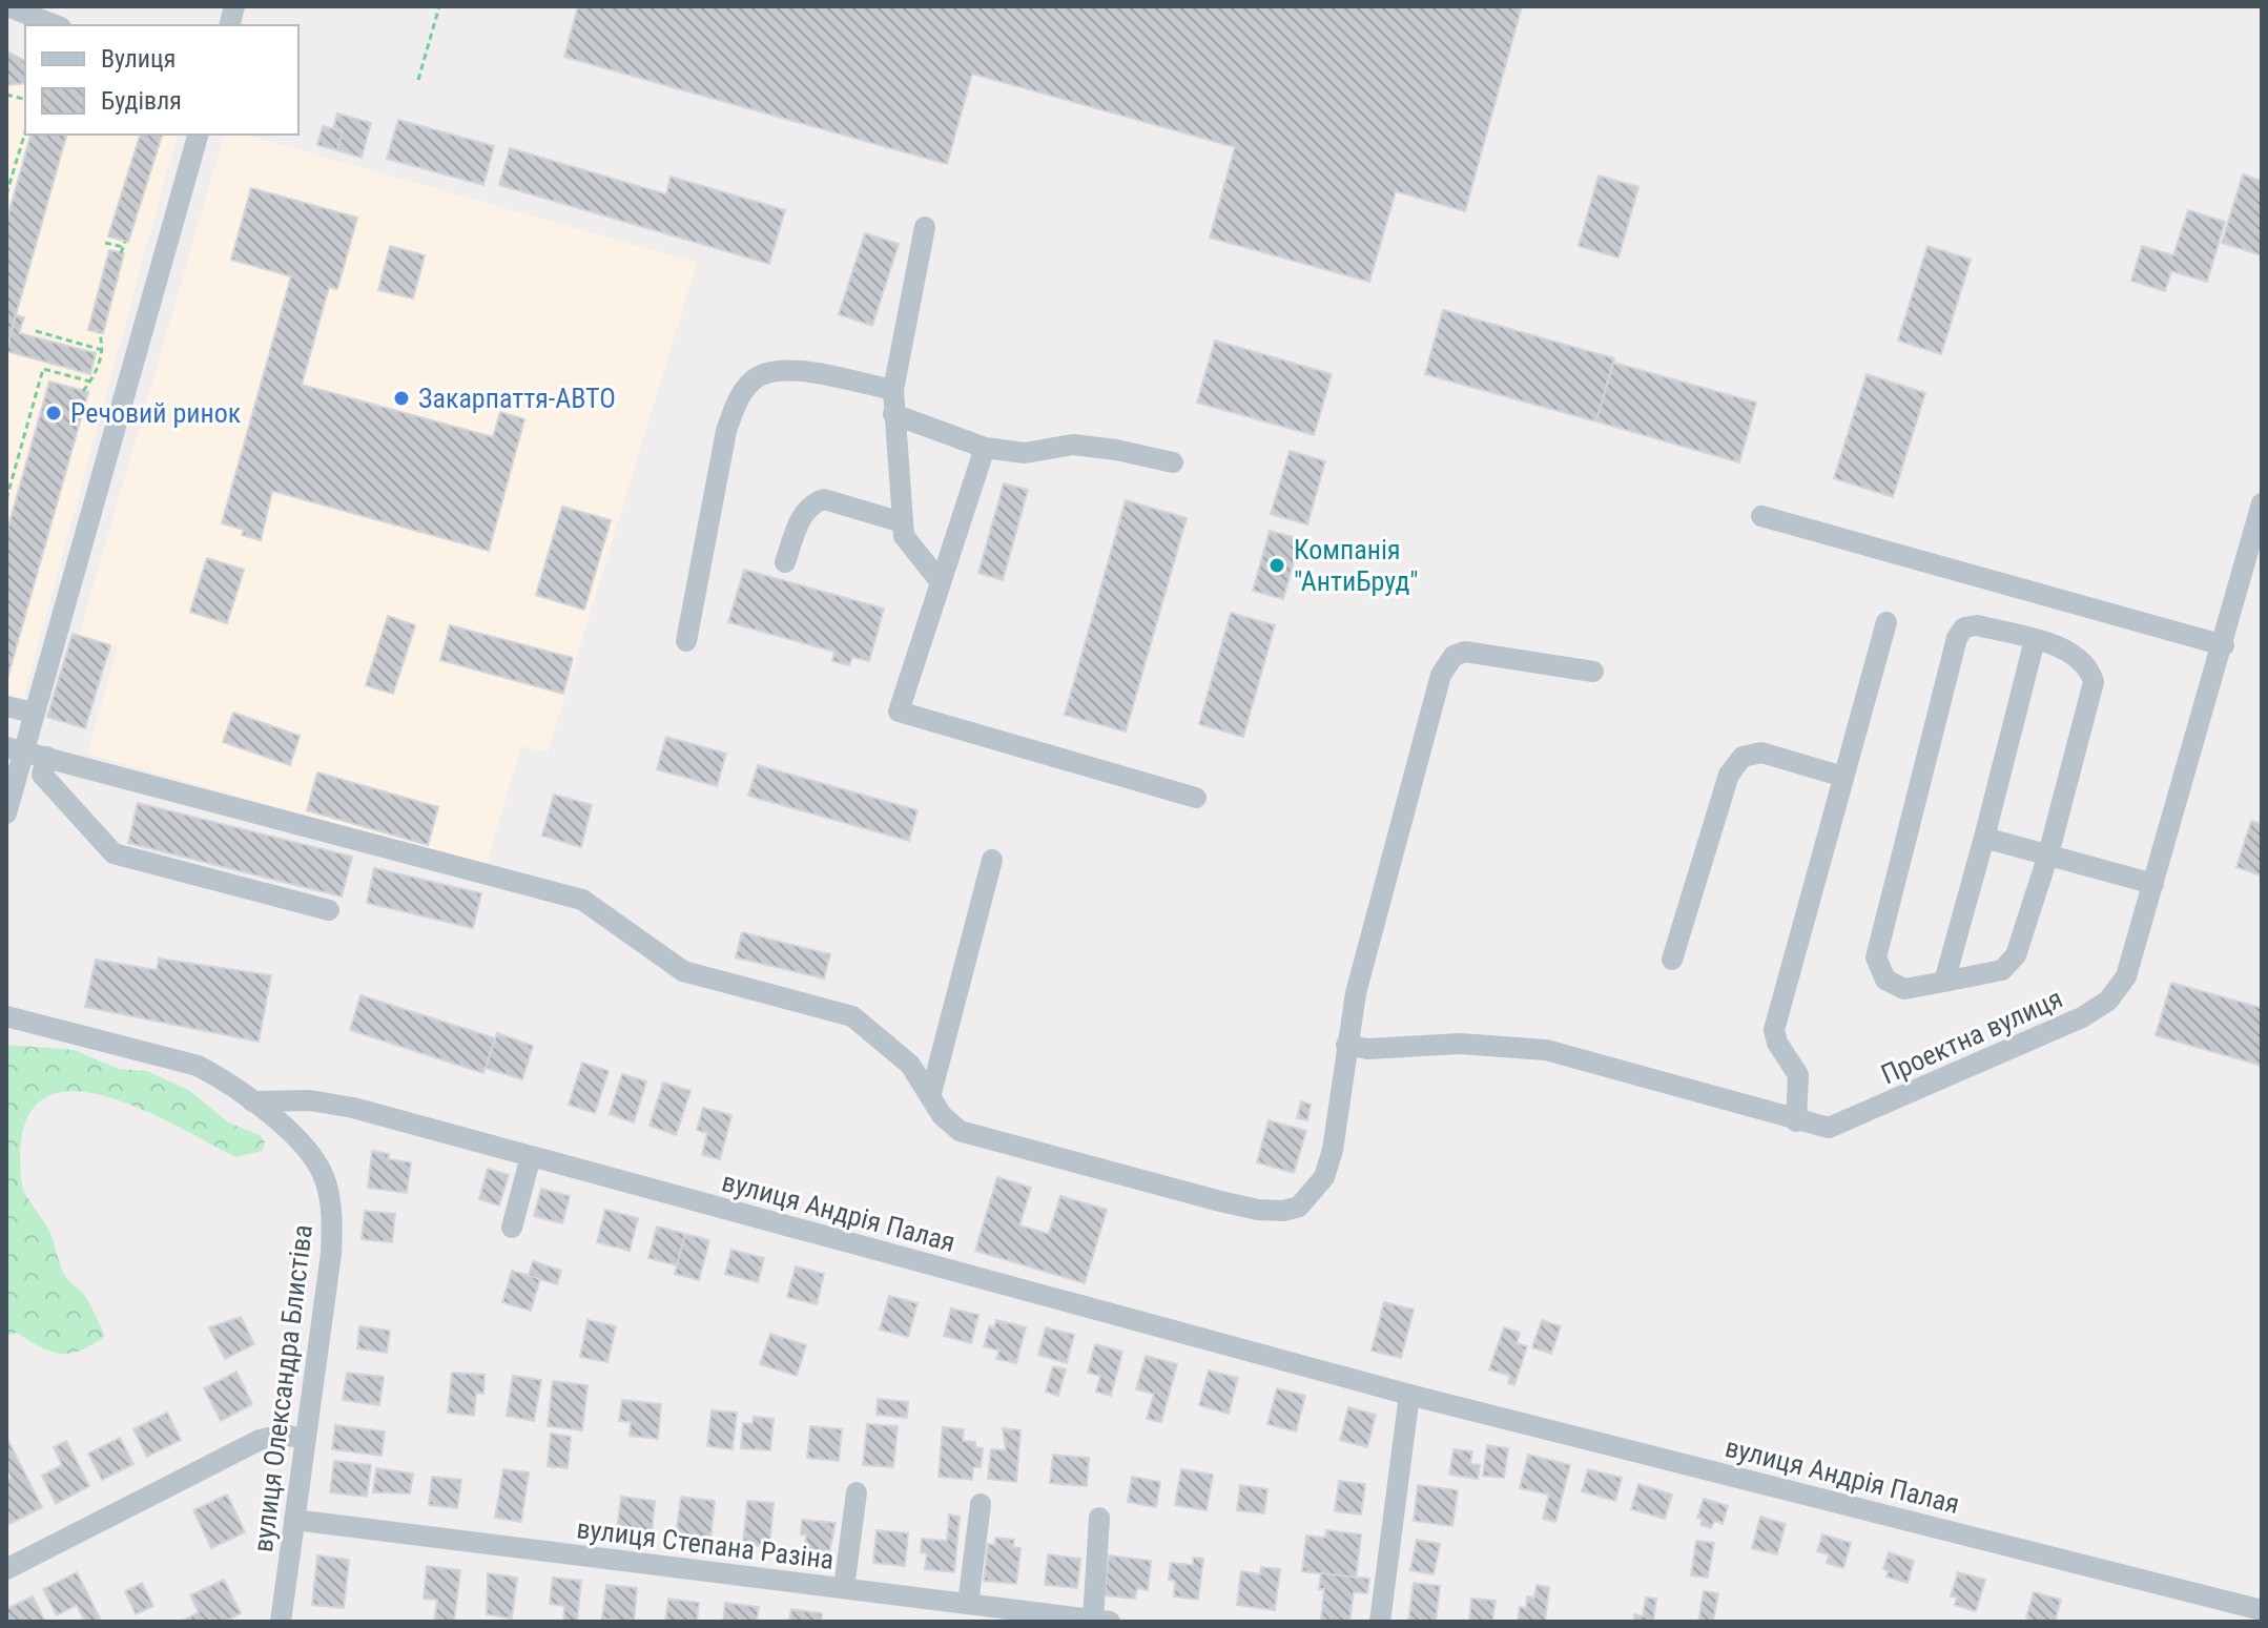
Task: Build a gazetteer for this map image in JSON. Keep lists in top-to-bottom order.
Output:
{
  "streets": {
    "street": [
      "Проектна вулиця",
      "вулиця Андрія Палая",
      "вулиця Олександра Блистіва",
      "вулиця Степана Разіна"
    ]
  },
  "crossings": [
    ["вулиця Андрія Палая", "вулиця Олександра Блистіва"],
    ["вулиця Олександра Блистіва", "вулиця Степана Разіна"]
  ],
  "places": ["Закарпаття-АВТО", "Речовий ринок", "Компанія \"АнтиБруд\""],
  "legend": ["Вулиця", "Будівля"]
}
